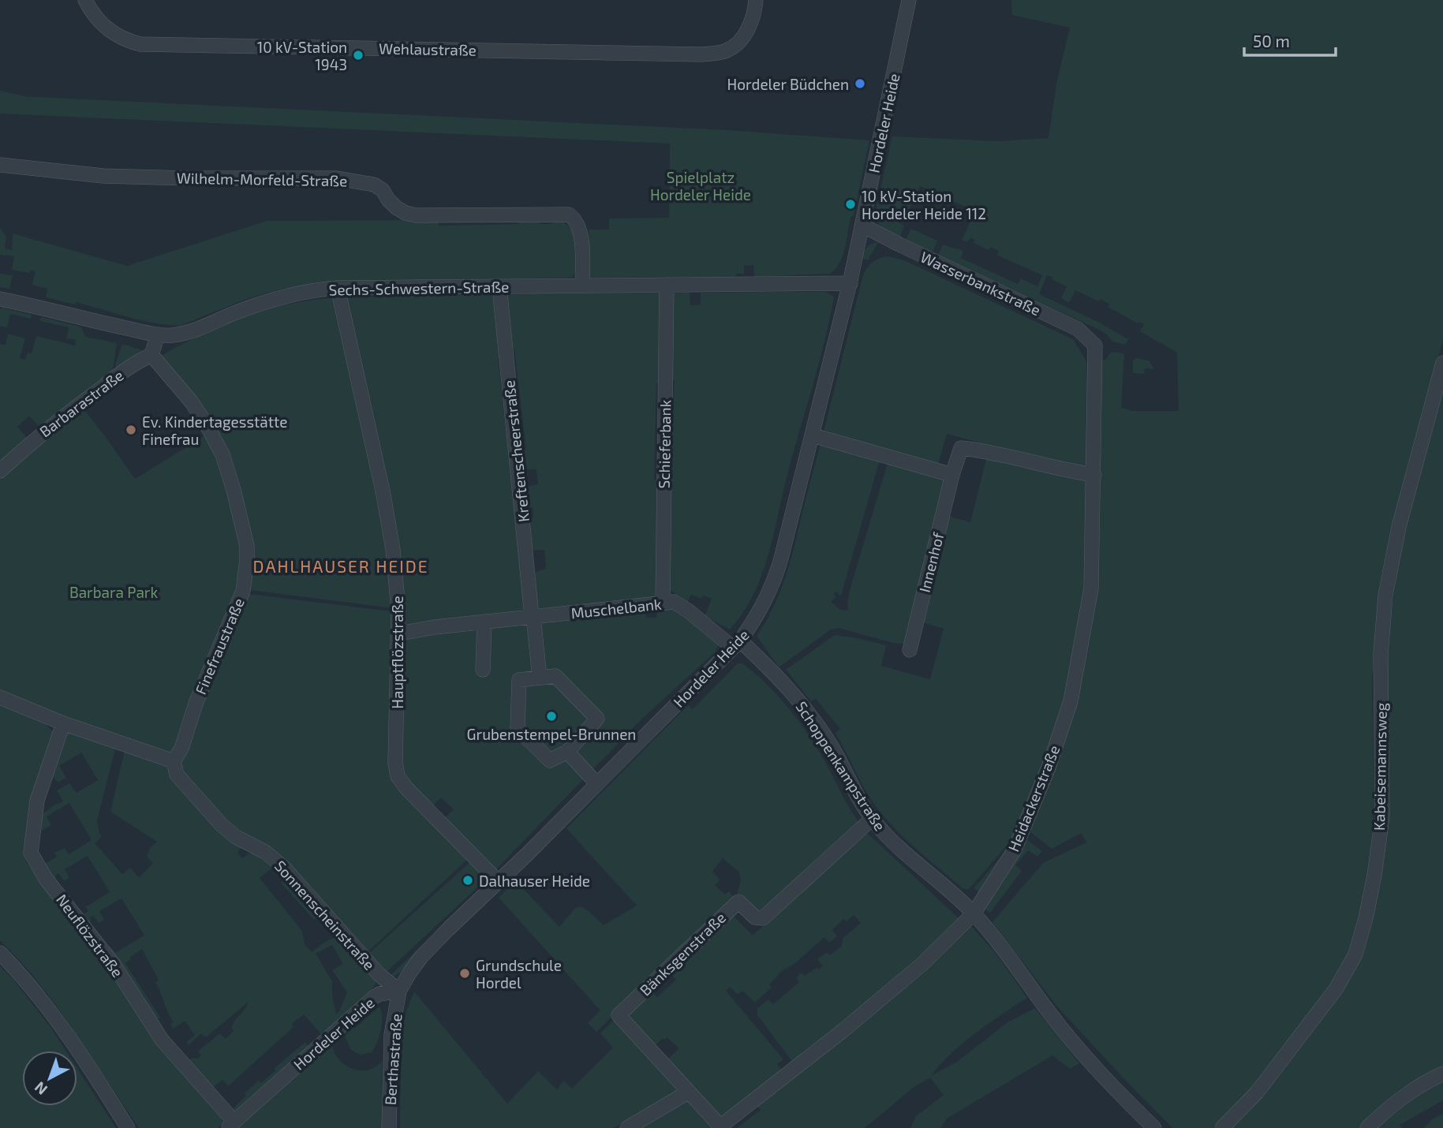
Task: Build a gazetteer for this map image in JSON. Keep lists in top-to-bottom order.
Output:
{
  "streets": {
    "street": [
      "Wehlaustraße",
      "Hordeler Heide",
      "Wilhelm-Morfeld-Straße",
      "Wasserbankstraße",
      "Sechs-Schwestern-Straße",
      "Barbarastraße",
      "Schieferbank",
      "Kreftenscheerstraße",
      "Innenhof",
      "Muschelbank",
      "Finefraustraße",
      "Hauptflözstraße",
      "Schoppenkampstraße",
      "Kabeisemannsweg",
      "Heidackerstraße",
      "Sonnenscheinstraße",
      "Neuflözstraße",
      "Bänksgenstraße",
      "Berthastraße"
    ]
  },
  "crossings": [
    ["Hordeler Heide", "Wasserbankstraße"],
    ["Hordeler Heide", "Sechs-Schwestern-Straße"],
    ["Hordeler Heide", "Muschelbank"],
    ["Hordeler Heide", "Hauptflözstraße"],
    ["Hordeler Heide", "Schoppenkampstraße"],
    ["Hordeler Heide", "Sonnenscheinstraße"],
    ["Hordeler Heide", "Neuflözstraße"],
    ["Hordeler Heide", "Berthastraße"],
    ["Wilhelm-Morfeld-Straße", "Sechs-Schwestern-Straße"],
    ["Wasserbankstraße", "Heidackerstraße"],
    ["Sechs-Schwestern-Straße", "Schieferbank"],
    ["Sechs-Schwestern-Straße", "Kreftenscheerstraße"],
    ["Sechs-Schwestern-Straße", "Hauptflözstraße"],
    ["Barbarastraße", "Finefraustraße"],
    ["Schieferbank", "Muschelbank"],
    ["Kreftenscheerstraße", "Muschelbank"],
    ["Innenhof", "Heidackerstraße"],
    ["Muschelbank", "Hauptflözstraße"],
    ["Muschelbank", "Schoppenkampstraße"],
    ["Finefraustraße", "Sonnenscheinstraße"],
    ["Schoppenkampstraße", "Heidackerstraße"],
    ["Schoppenkampstraße", "Bänksgenstraße"],
    ["Sonnenscheinstraße", "Berthastraße"]
  ],
  "districts": ["DAHLHAUSER HEIDE"],
  "parks": ["Spielplatz Hordeler Heide", "Barbara Park"],
  "places": [
    "10 kV-Station 1943",
    "Hordeler Büdchen",
    "10 kV-Station Hordeler Heide 112",
    "Ev. Kindertagesstätte Finefrau",
    "Grubenstempel-Brunnen",
    "Dalhauser Heide",
    "Grundschule Hordel"
  ],
  "scale_bar": "50 m",
  "north": "bottom left"
}
